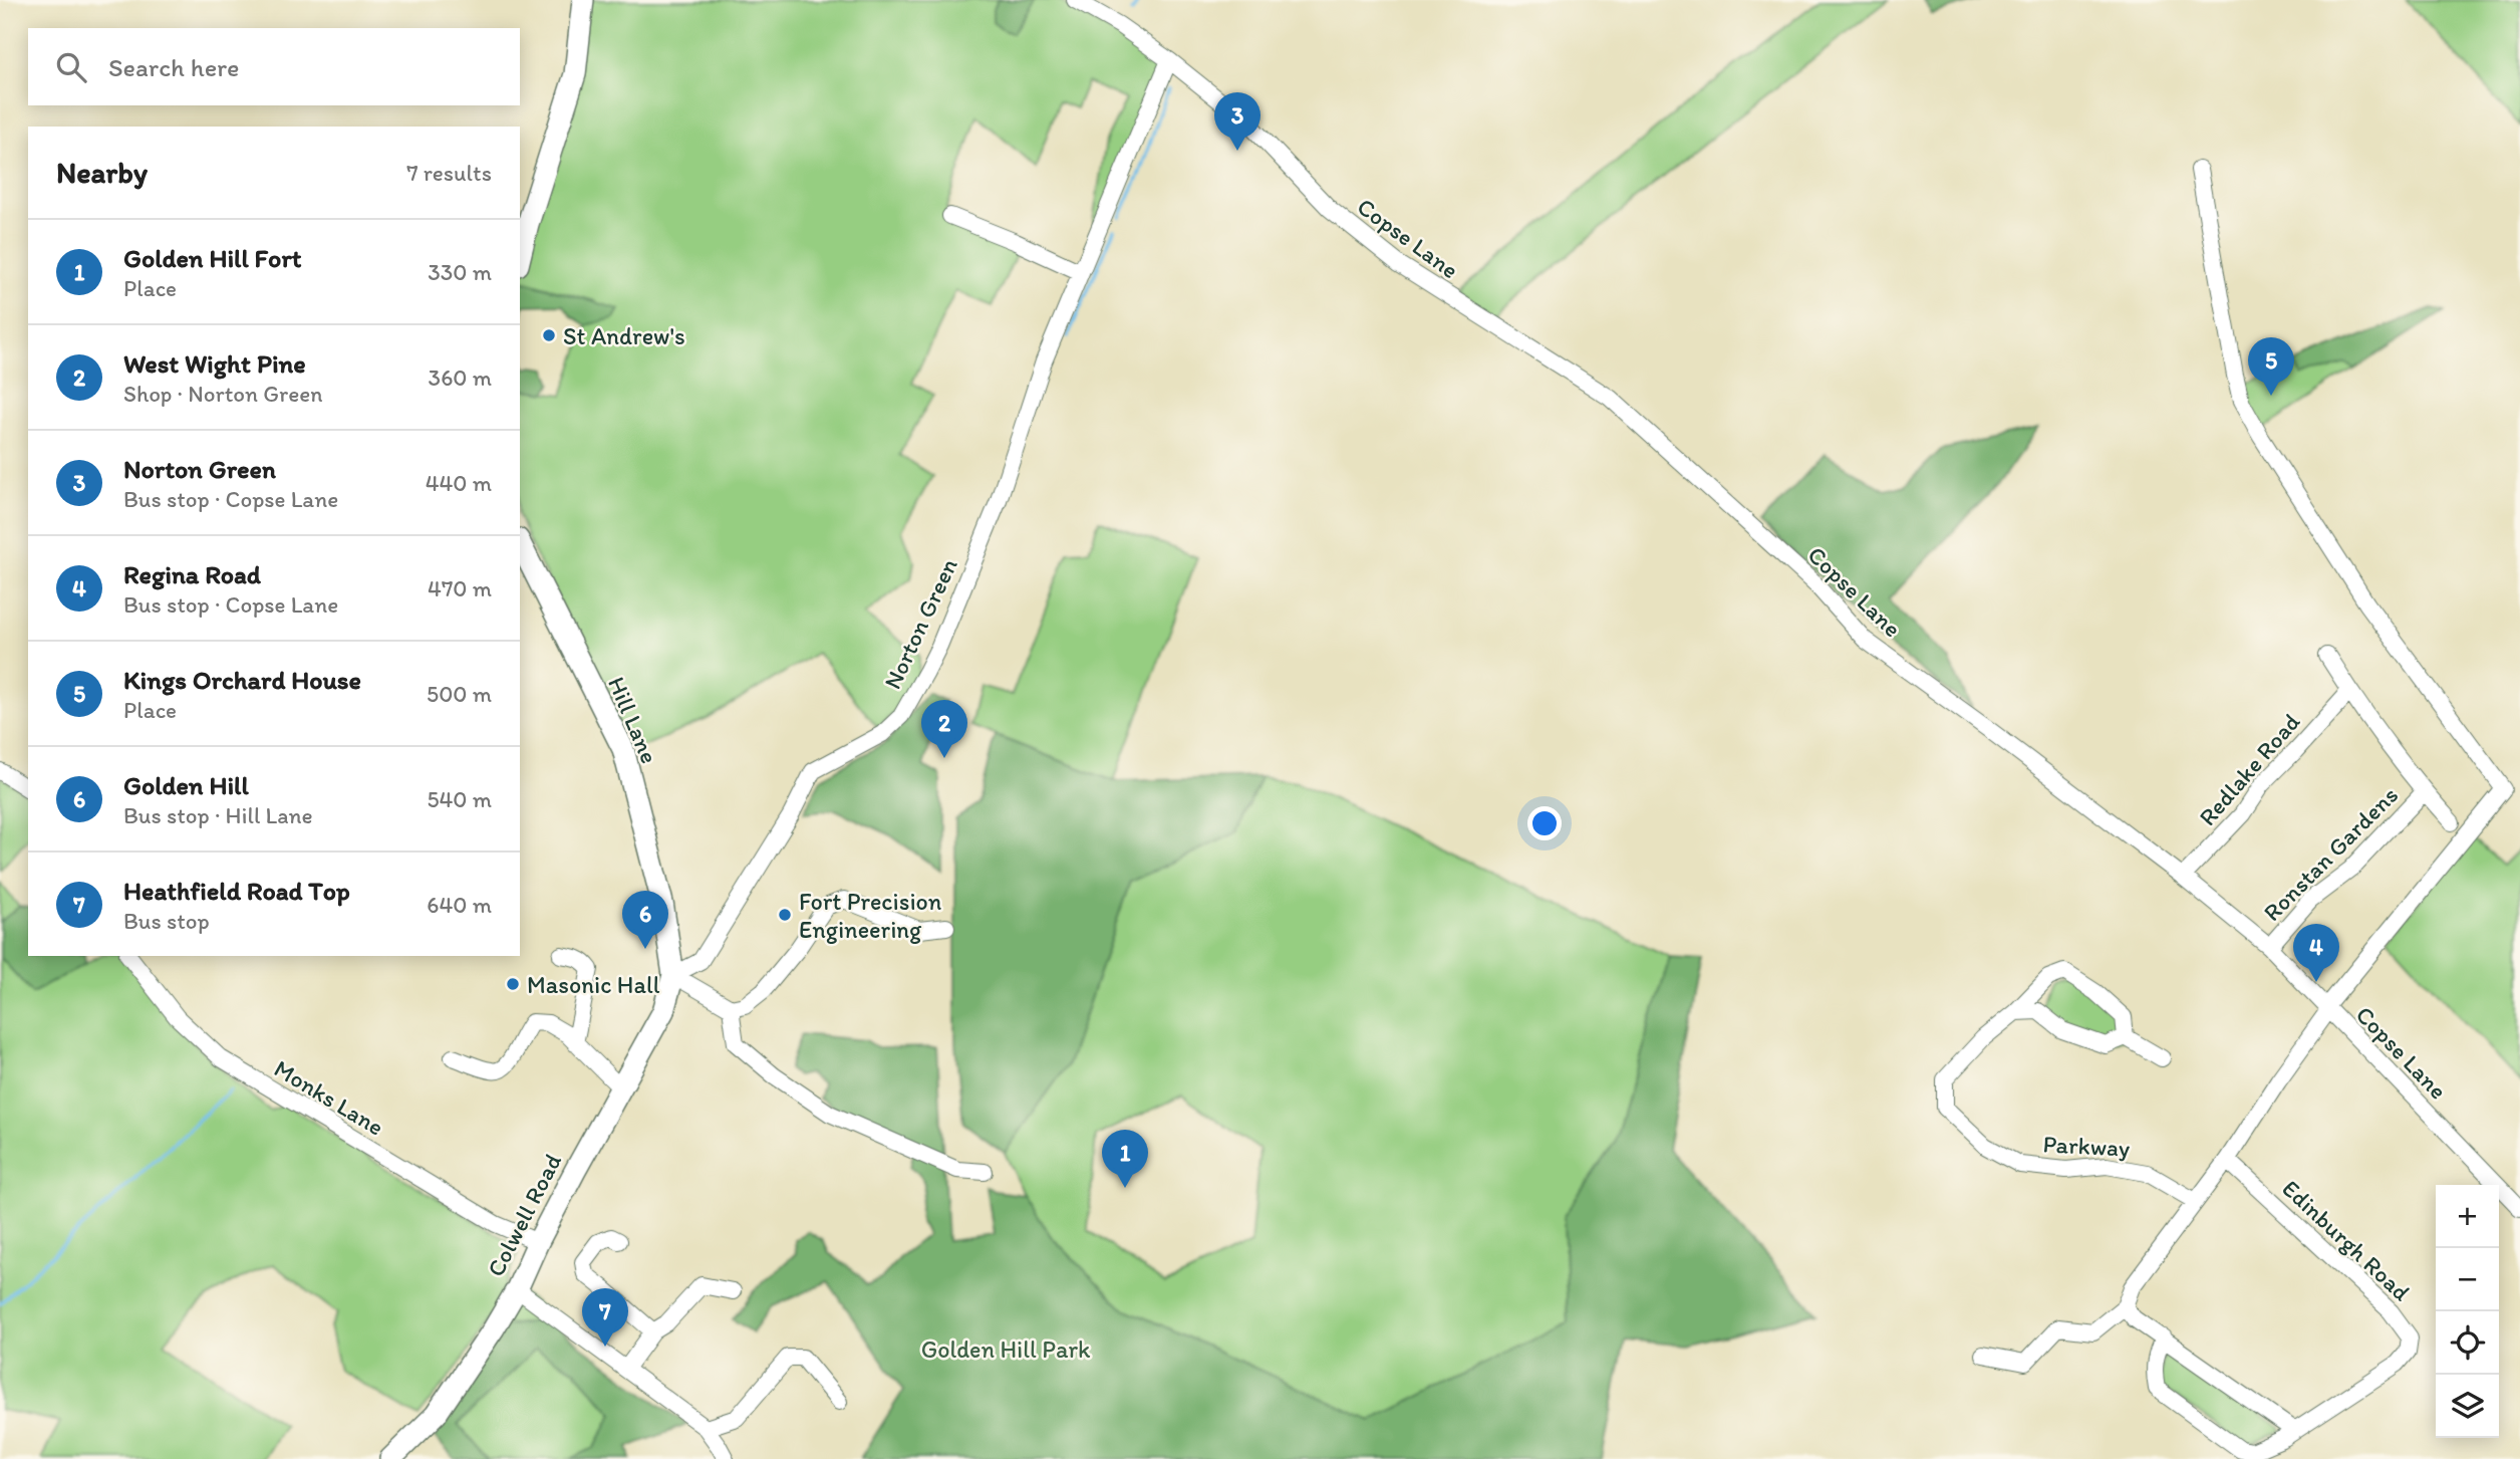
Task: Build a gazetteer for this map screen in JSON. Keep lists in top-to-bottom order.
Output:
{
  "streets": {
    "main road": ["Hill Lane", "Colwell Road"],
    "street": [
      "Copse Lane",
      "Norton Green",
      "Redlake Road",
      "Ronstan Gardens",
      "Monks Lane",
      "Parkway",
      "Edinburgh Road"
    ]
  },
  "crossings": [
    ["Copse Lane", "Norton Green"],
    ["Copse Lane", "Redlake Road"],
    ["Copse Lane", "Ronstan Gardens"],
    ["Norton Green", "Hill Lane"],
    ["Norton Green", "Colwell Road"],
    ["Hill Lane", "Colwell Road"],
    ["Monks Lane", "Colwell Road"]
  ],
  "parks": ["Golden Hill Park"],
  "places": ["St Andrew's", "Fort Precision Engineering", "Masonic Hall"],
  "page": {
    "search": "Search here",
    "pins": [
      "3",
      "5",
      "2",
      "6",
      "4",
      "1",
      "7"
    ],
    "heading": ["Nearby", "7 results"],
    "list": [
      {
        "mark": "1",
        "name": "Golden Hill Fort",
        "note": "Place",
        "value": "330 m"
      },
      {
        "mark": "2",
        "name": "West Wight Pine",
        "note": "Shop · Norton Green",
        "value": "360 m"
      },
      {
        "mark": "3",
        "name": "Norton Green",
        "note": "Bus stop · Copse Lane",
        "value": "440 m"
      },
      {
        "mark": "4",
        "name": "Regina Road",
        "note": "Bus stop · Copse Lane",
        "value": "470 m"
      },
      {
        "mark": "5",
        "name": "Kings Orchard House",
        "note": "Place",
        "value": "500 m"
      },
      {
        "mark": "6",
        "name": "Golden Hill",
        "note": "Bus stop · Hill Lane",
        "value": "540 m"
      },
      {
        "mark": "7",
        "name": "Heathfield Road Top",
        "note": "Bus stop",
        "value": "640 m"
      }
    ],
    "map_buttons": ["+", "−"]
  }
}
